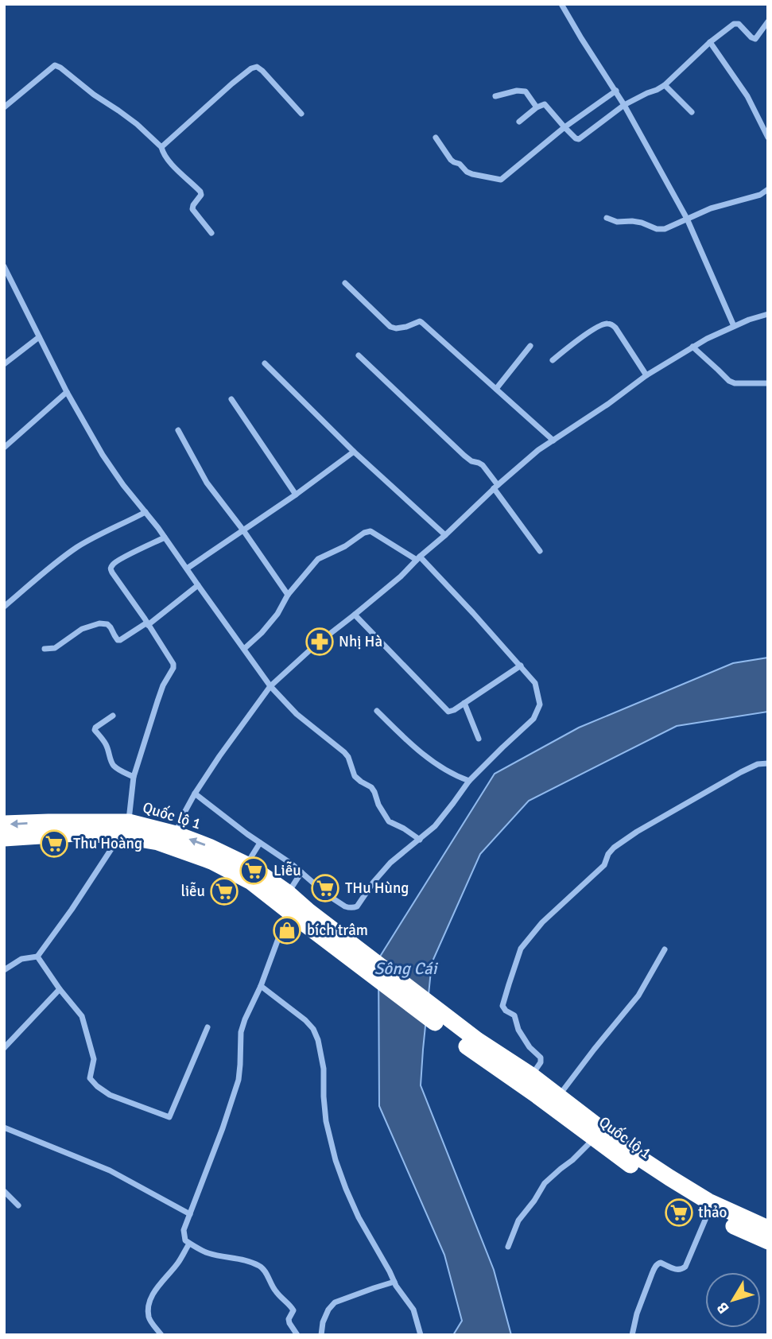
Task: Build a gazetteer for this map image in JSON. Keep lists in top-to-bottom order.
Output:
{
  "streets": {
    "highway": ["Quốc lộ 1"]
  },
  "water": ["Sông Cái"],
  "places": {
    "pharmacy": ["Nhị Hà"],
    "supermarket": [
      "Thu Hoàng",
      "Liễu",
      "THu Hùng",
      "liễu",
      "thảo"
    ],
    "shop": ["bích trâm"]
  },
  "north": "bottom left"
}
